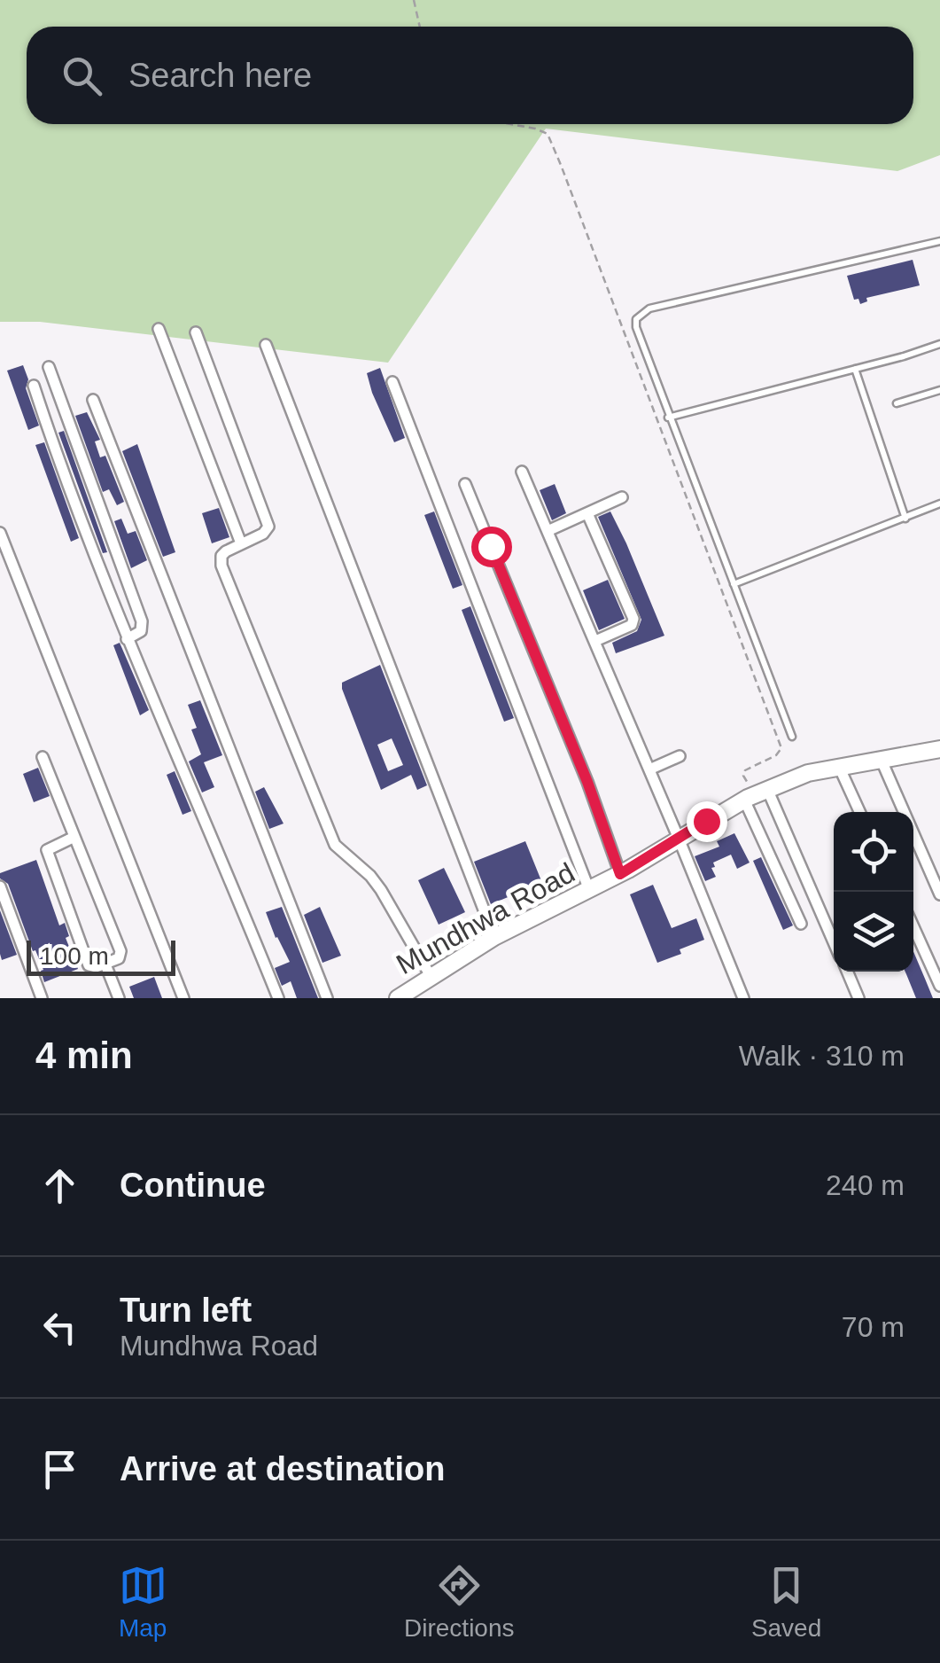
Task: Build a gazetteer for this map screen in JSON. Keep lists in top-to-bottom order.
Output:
{
  "streets": {
    "main road": ["Mundhwa Road"]
  },
  "scale_bar": "100 m",
  "page": {
    "search": "Search here",
    "scale": "100 m",
    "heading": ["4 min", "Walk · 310 m"],
    "list": [
      ["Continue", "240 m"],
      ["Turn left", "Mundhwa Road", "70 m"],
      "Arrive at destination"
    ],
    "nav": ["Map", "Directions", "Saved"]
  }
}
